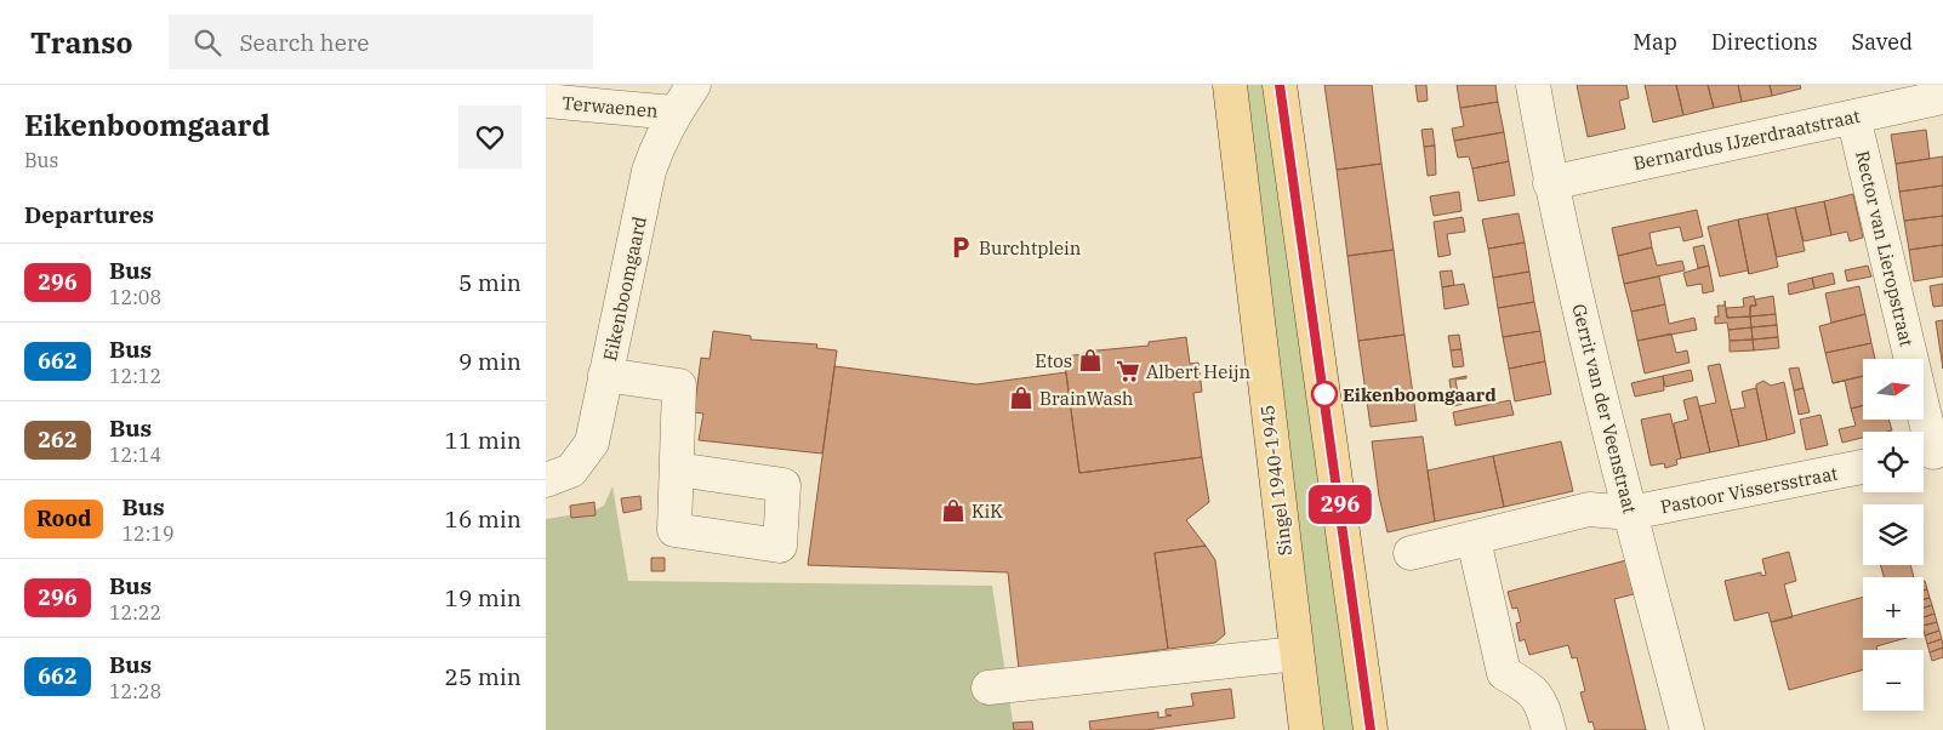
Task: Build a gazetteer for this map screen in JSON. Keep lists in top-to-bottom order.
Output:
{
  "streets": {
    "main road": ["Singel 1940-1945"],
    "street": [
      "Terwaenen",
      "Bernardus IJzerdraatstraat",
      "Rector van Lieropstraat",
      "Eikenboomgaard",
      "Gerrit van der Veenstraat",
      "Pastoor Vissersstraat"
    ]
  },
  "crossings": [
    ["Terwaenen", "Eikenboomgaard"],
    ["Bernardus IJzerdraatstraat", "Rector van Lieropstraat"],
    ["Bernardus IJzerdraatstraat", "Gerrit van der Veenstraat"],
    ["Gerrit van der Veenstraat", "Pastoor Vissersstraat"]
  ],
  "places": {
    "parking": ["Burchtplein"],
    "shop": ["Etos", "BrainWash", "KiK"],
    "supermarket": ["Albert Heijn"],
    "other": ["Eikenboomgaard"]
  },
  "lines": ["bus line 296"],
  "north": "right",
  "page": {
    "header": "Transo",
    "search": "Search here",
    "nav": ["Map", "Directions", "Saved"],
    "heading": [
      ["Eikenboomgaard", "Bus"],
      "Departures"
    ],
    "on_map": "296",
    "list": [
      {
        "mark": "296",
        "name": "Bus",
        "note": "12:08",
        "value": "5 min"
      },
      {
        "mark": "662",
        "name": "Bus",
        "note": "12:12",
        "value": "9 min"
      },
      {
        "mark": "262",
        "name": "Bus",
        "note": "12:14",
        "value": "11 min"
      },
      {
        "mark": "Rood",
        "name": "Bus",
        "note": "12:19",
        "value": "16 min"
      },
      {
        "mark": "296",
        "name": "Bus",
        "note": "12:22",
        "value": "19 min"
      },
      {
        "mark": "662",
        "name": "Bus",
        "note": "12:28",
        "value": "25 min"
      }
    ],
    "map_buttons": ["+", "−"]
  }
}
